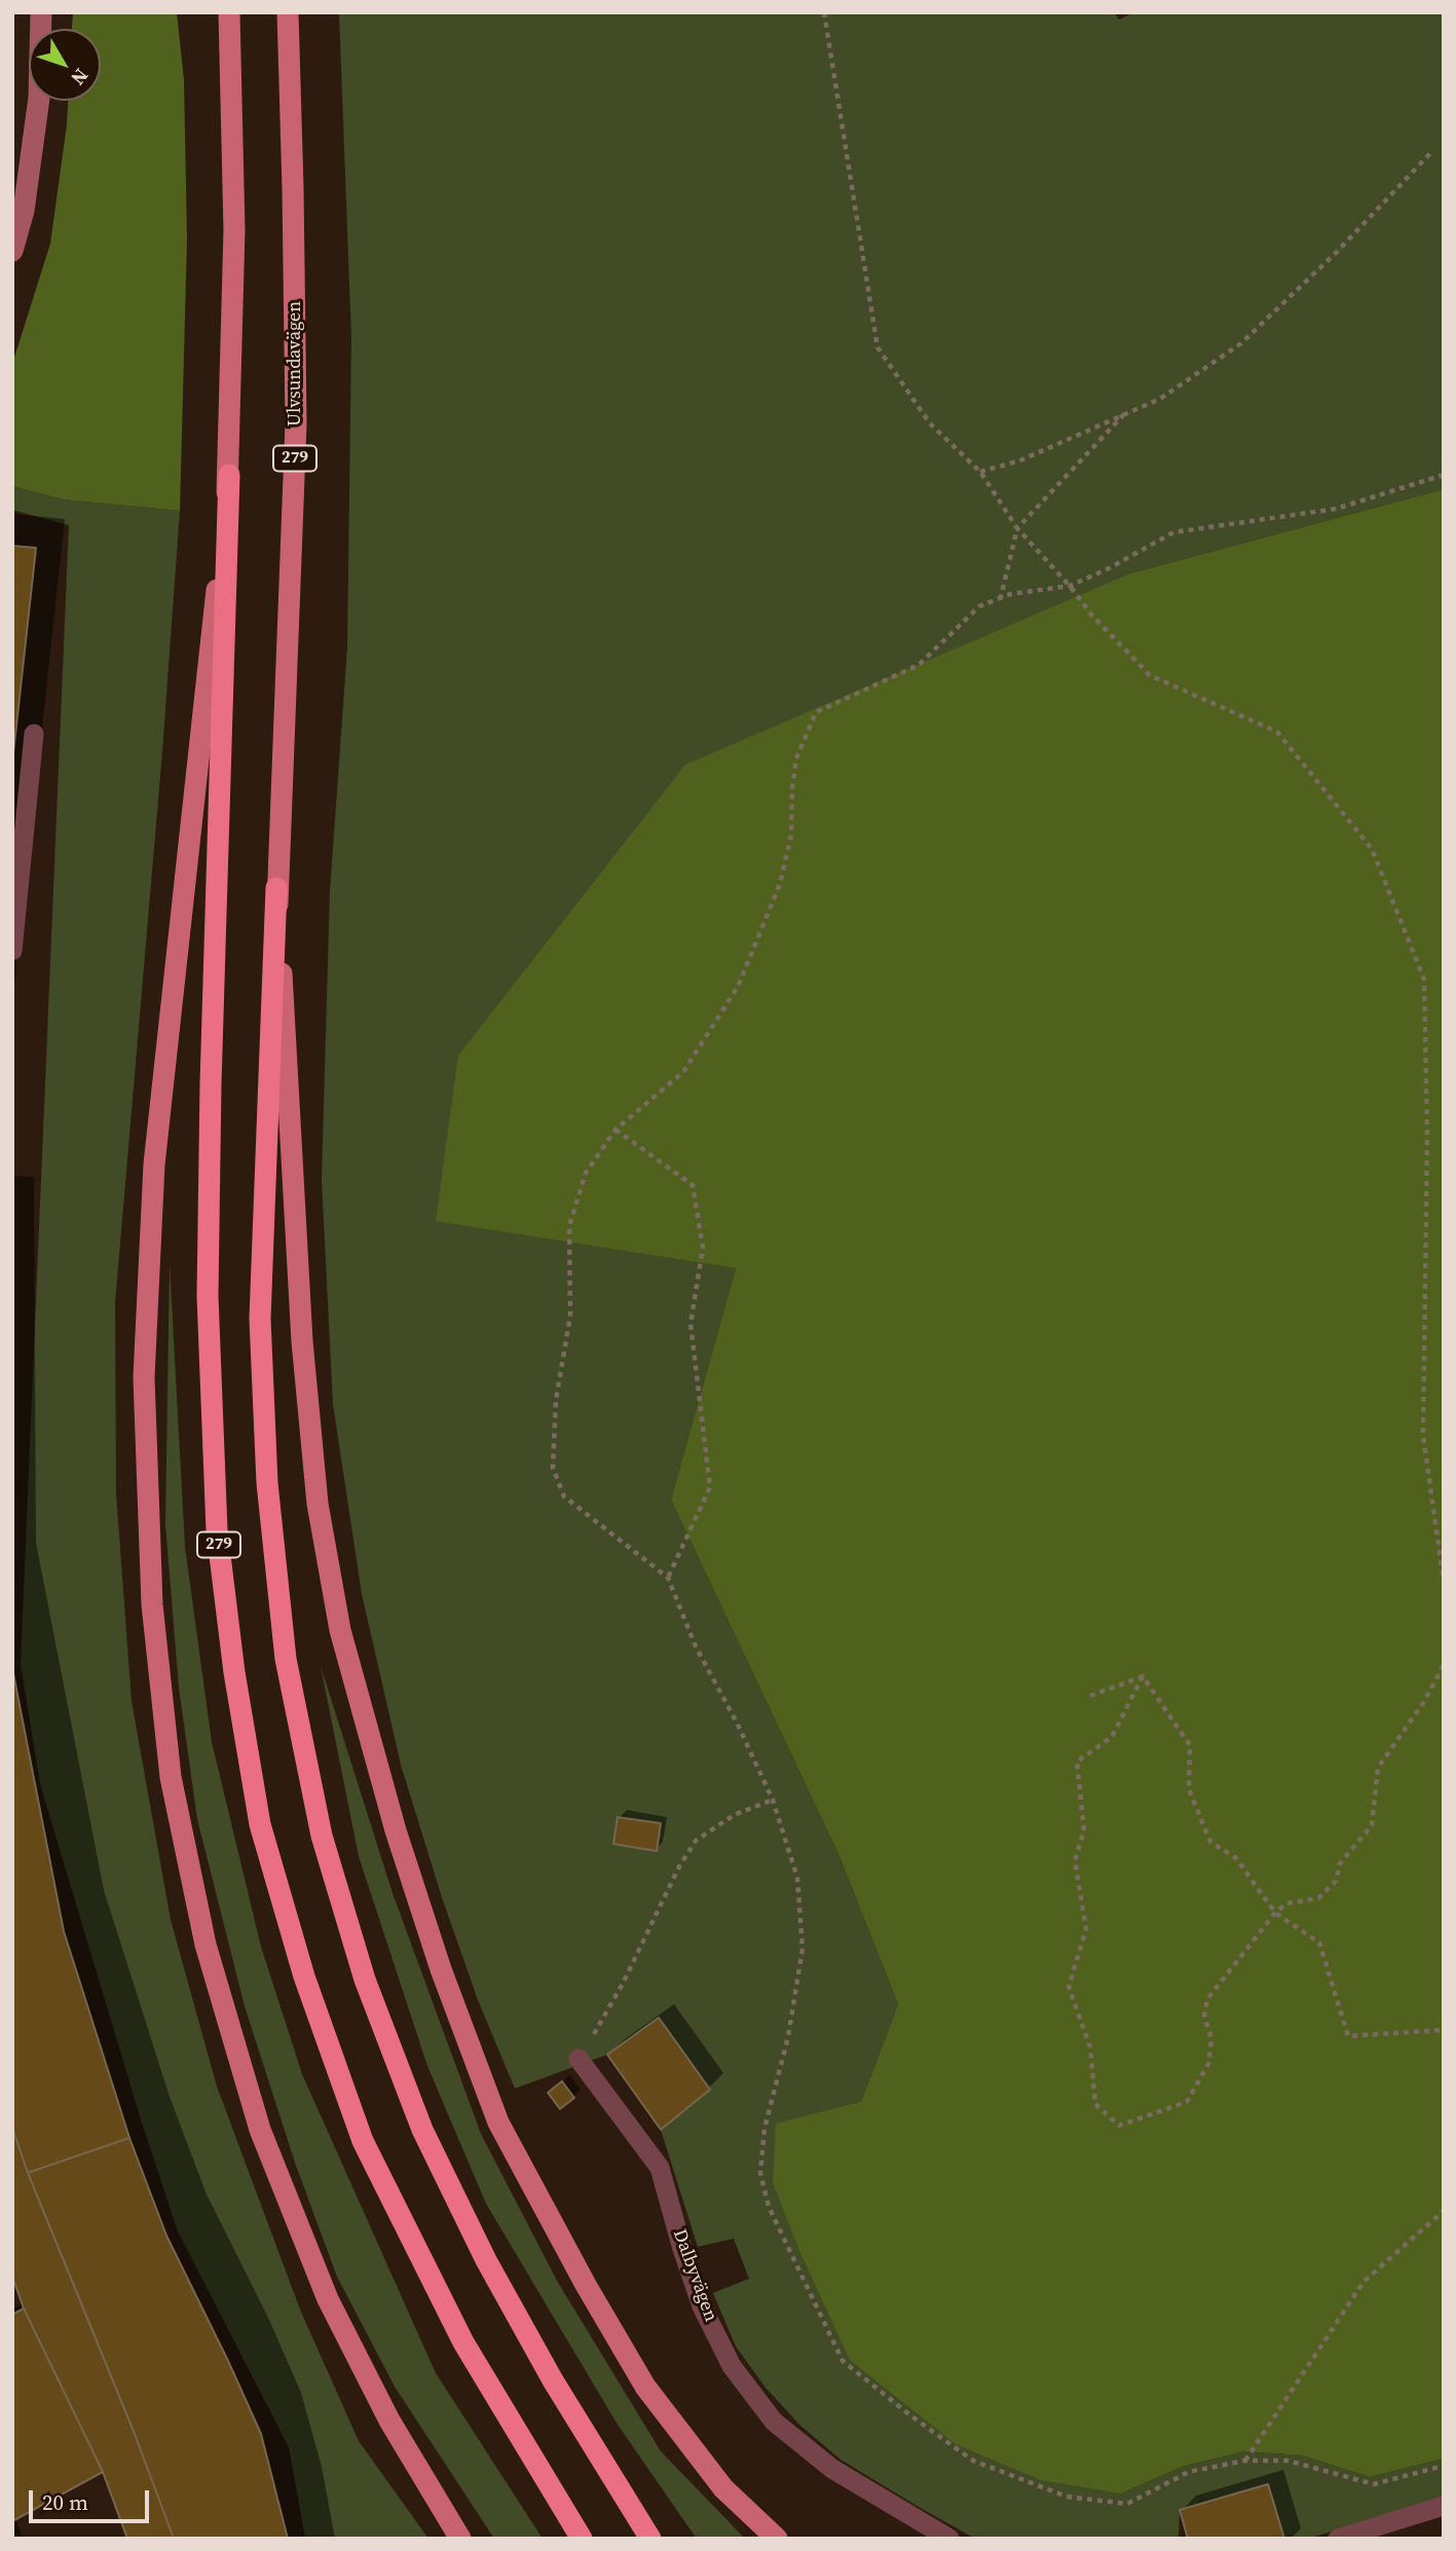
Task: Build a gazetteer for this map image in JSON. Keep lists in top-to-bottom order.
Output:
{
  "streets": {
    "highway": ["279"],
    "main road": ["Ulvsundavägen"],
    "lane": ["Dalbyvägen"]
  },
  "crossings": [
    ["Ulvsundavägen", "279"]
  ],
  "scale_bar": "20 m",
  "north": "bottom right"
}
